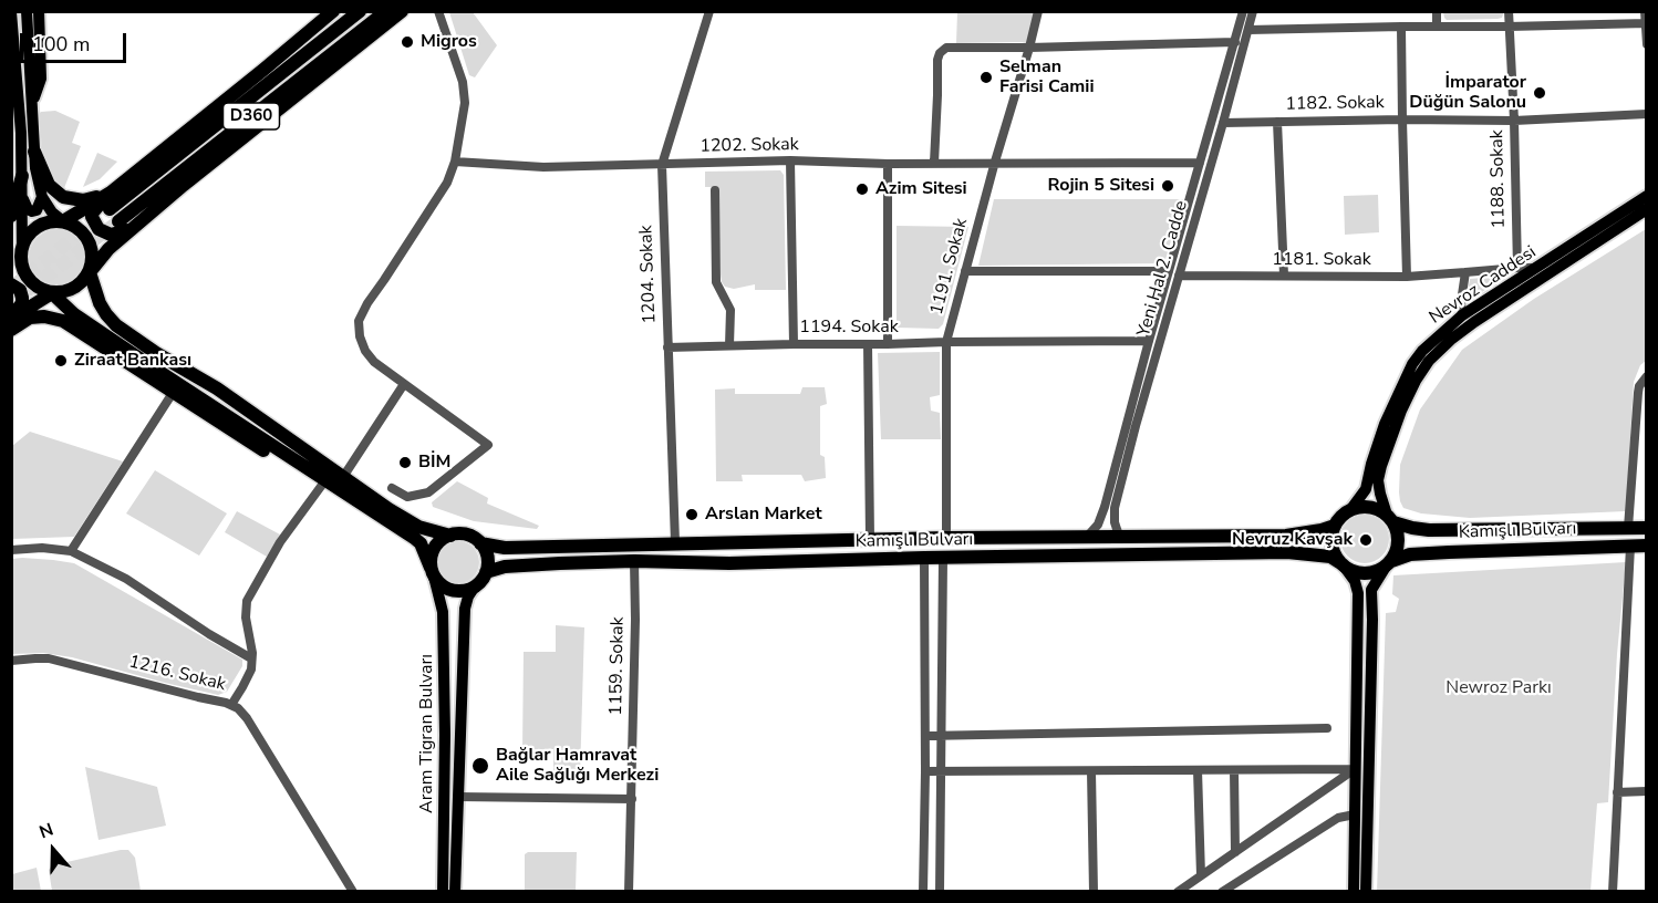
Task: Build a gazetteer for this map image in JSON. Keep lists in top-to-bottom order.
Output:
{
  "streets": {
    "highway": ["D360", "Kamışlı Bulvarı"],
    "main road": ["Nevroz Caddesi", "Aram Tigran Bulvarı"],
    "street": [
      "1182. Sokak",
      "1202. Sokak",
      "1188. Sokak",
      "1181. Sokak",
      "1191. Sokak",
      "Yeni Hal 2. Cadde",
      "1204. Sokak",
      "1194. Sokak",
      "1159. Sokak",
      "1216. Sokak"
    ]
  },
  "crossings": [
    ["1182. Sokak", "1188. Sokak"],
    ["1182. Sokak", "Yeni Hal 2. Cadde"],
    ["1202. Sokak", "1191. Sokak"],
    ["1202. Sokak", "1204. Sokak"],
    ["1181. Sokak", "Yeni Hal 2. Cadde"],
    ["1191. Sokak", "1194. Sokak"],
    ["1191. Sokak", "Kamışlı Bulvarı"],
    ["Yeni Hal 2. Cadde", "Kamışlı Bulvarı"],
    ["1204. Sokak", "1194. Sokak"],
    ["1204. Sokak", "Kamışlı Bulvarı"],
    ["Nevroz Caddesi", "Kamışlı Bulvarı"],
    ["Kamışlı Bulvarı", "1159. Sokak"],
    ["Kamışlı Bulvarı", "Aram Tigran Bulvarı"]
  ],
  "parks": ["Newroz Parkı"],
  "places": [
    "Migros",
    "Selman Farisi Camii",
    "İmparator Düğün Salonu",
    "Rojin 5 Sitesi",
    "Azim Sitesi",
    "Ziraat Bankası",
    "BİM",
    "Arslan Market",
    "Nevruz Kavşak",
    "Bağlar Hamravat Aile Sağlığı Merkezi"
  ],
  "scale_bar": "100 m",
  "north": "top"
}
